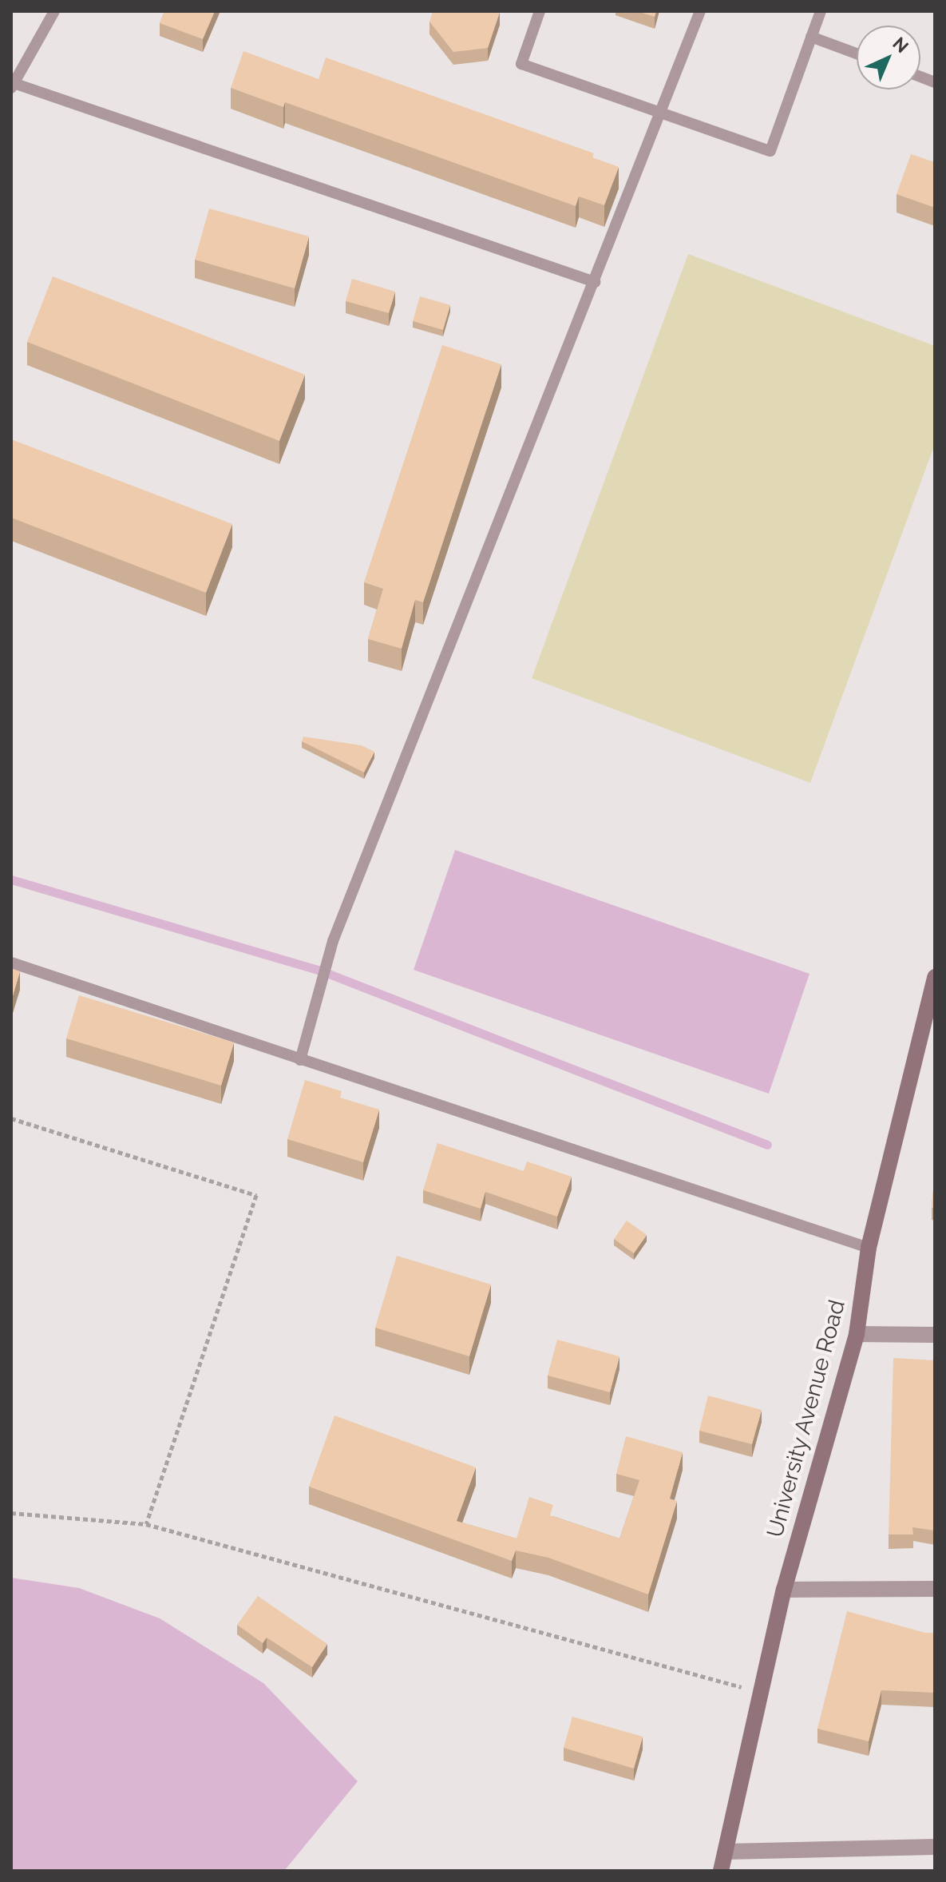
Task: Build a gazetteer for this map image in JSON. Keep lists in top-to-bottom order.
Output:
{
  "streets": {
    "main road": ["University Avenue Road"]
  },
  "north": "top right"
}
